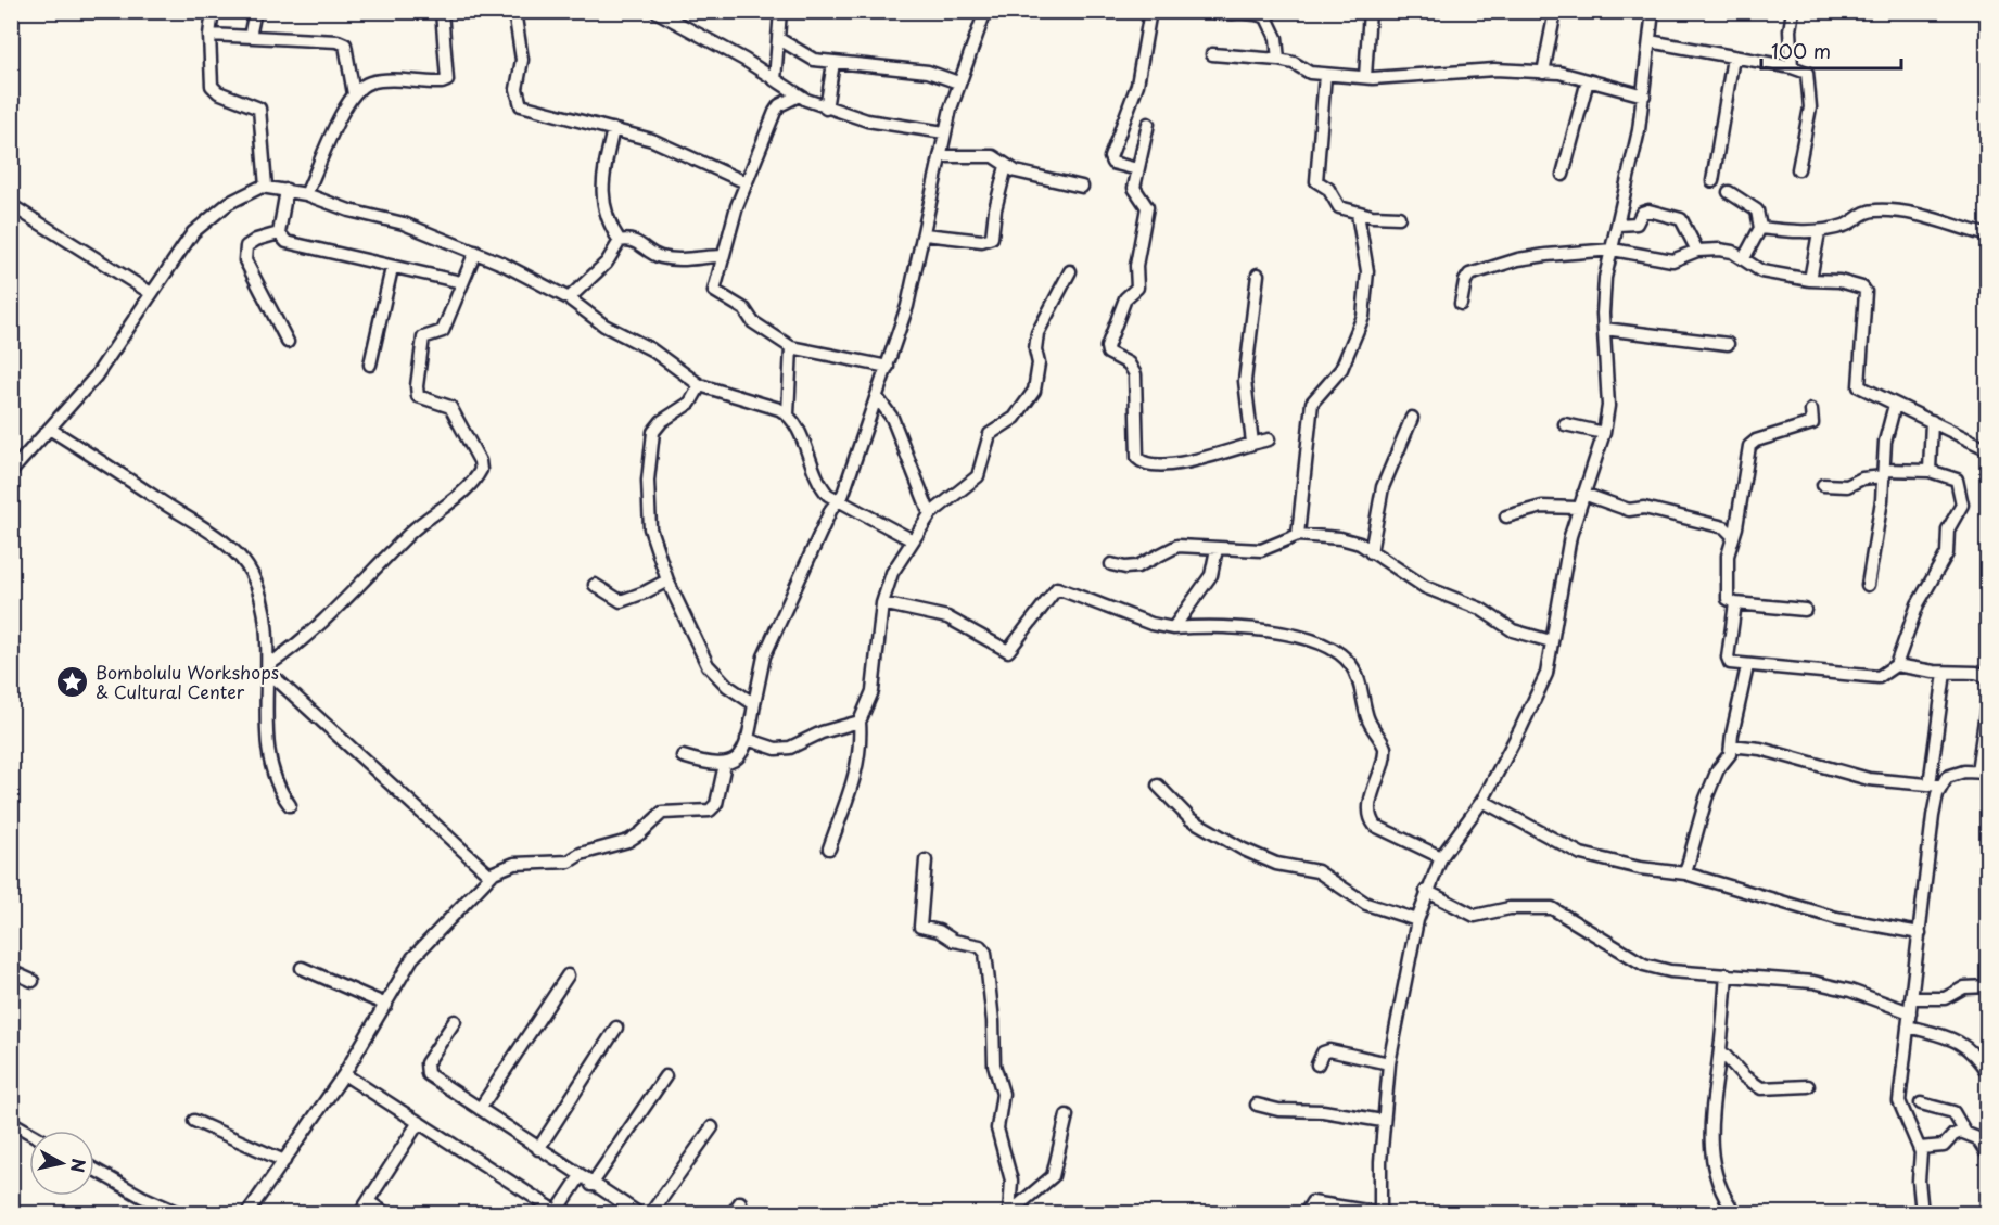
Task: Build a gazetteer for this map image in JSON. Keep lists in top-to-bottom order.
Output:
{
  "places": {
    "place": ["Bombolulu Workshops & Cultural Center"]
  },
  "scale_bar": "100 m",
  "north": "right"
}
